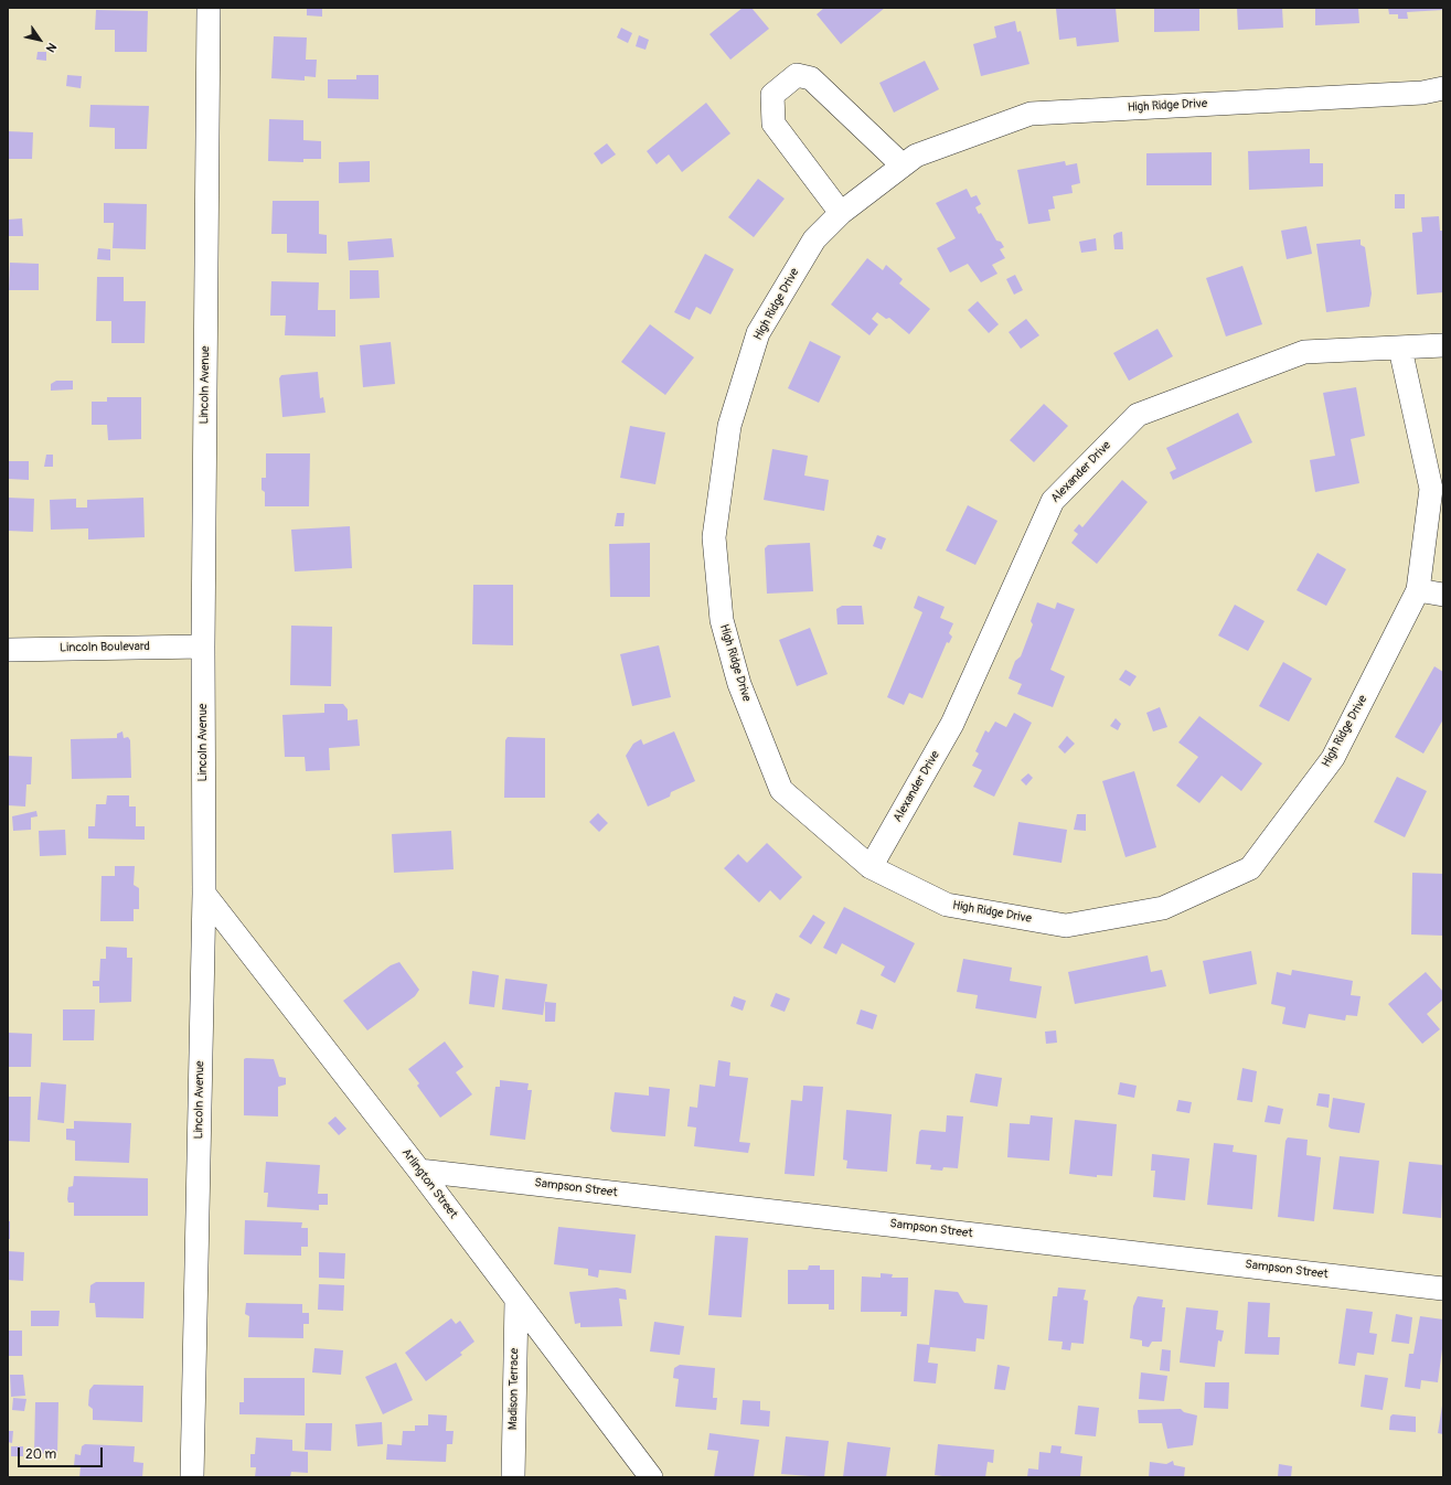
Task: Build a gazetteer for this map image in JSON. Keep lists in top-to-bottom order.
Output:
{
  "streets": {
    "street": [
      "High Ridge Drive",
      "Lincoln Avenue",
      "Alexander Drive",
      "Lincoln Boulevard",
      "Arlington Street",
      "Sampson Street",
      "Madison Terrace"
    ]
  },
  "crossings": [
    ["High Ridge Drive", "Alexander Drive"],
    ["Lincoln Avenue", "Lincoln Boulevard"],
    ["Lincoln Avenue", "Arlington Street"],
    ["Arlington Street", "Sampson Street"],
    ["Arlington Street", "Madison Terrace"]
  ],
  "scale_bar": "20 m",
  "north": "bottom right"
}
